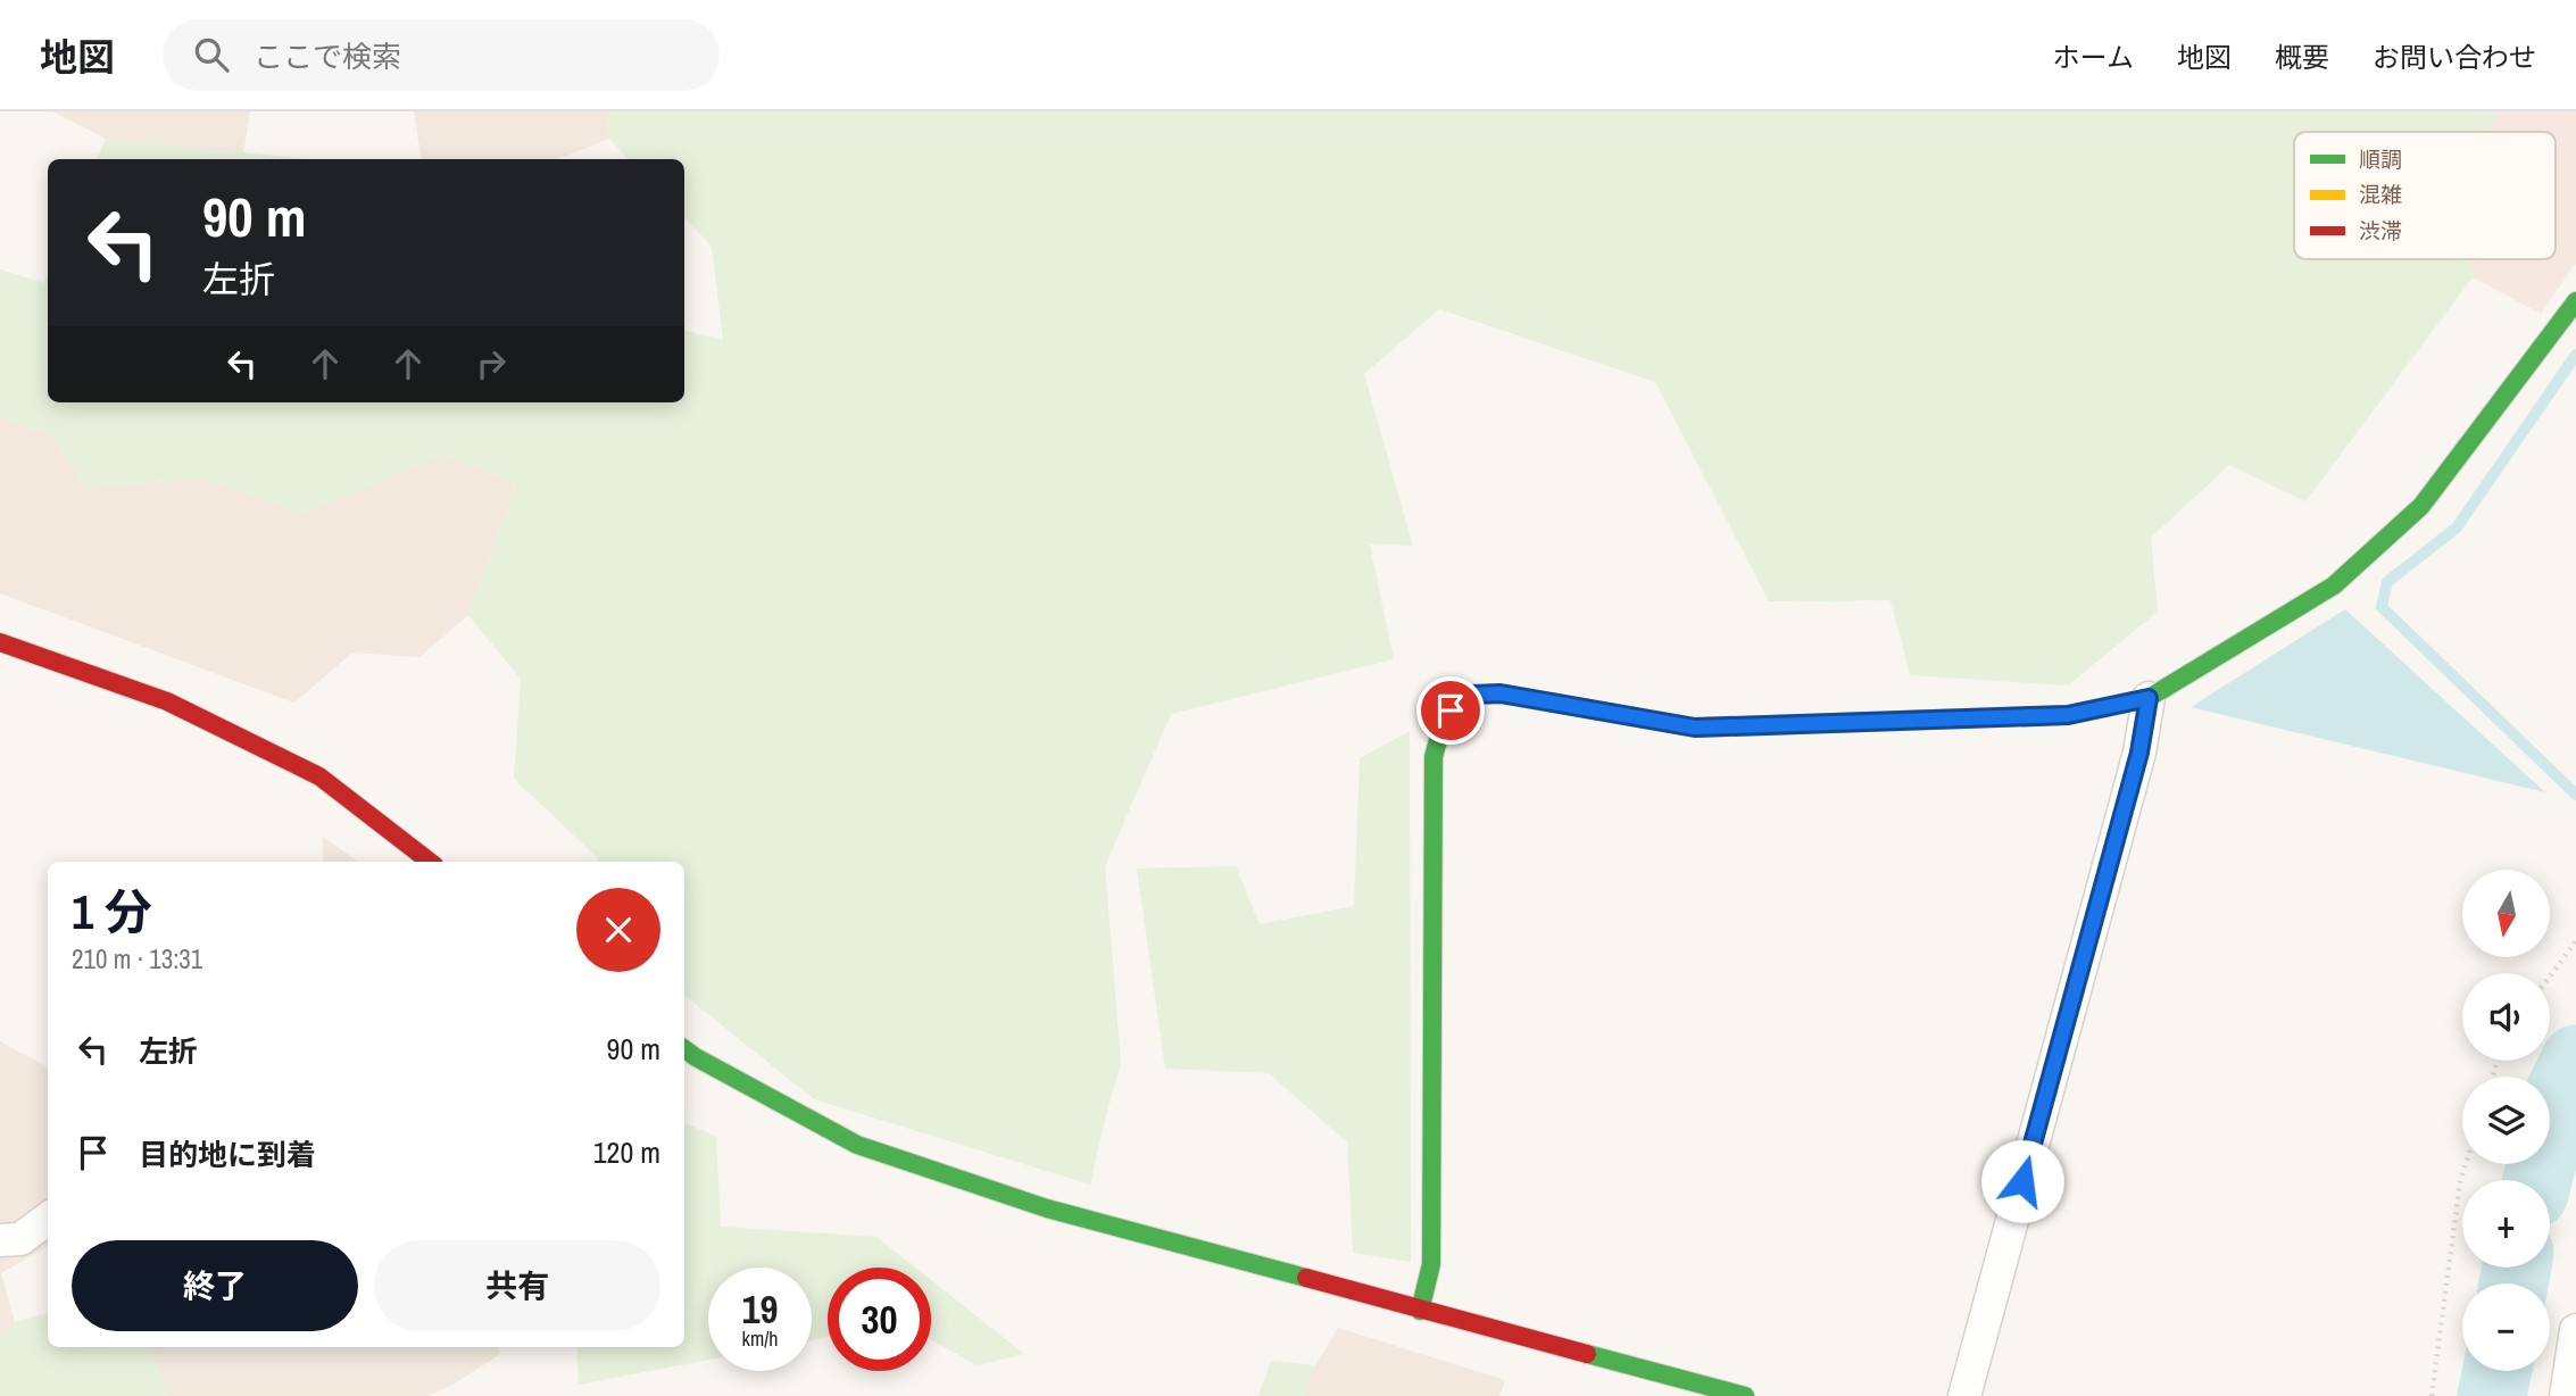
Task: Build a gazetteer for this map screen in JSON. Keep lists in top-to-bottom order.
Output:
{
  "legend": ["順調", "混雑", "渋滞"],
  "north": "bottom",
  "page": {
    "header": "地図",
    "search": "ここで検索",
    "nav": [
      "ホーム",
      "地図",
      "概要",
      "お問い合わせ"
    ],
    "turn": ["90 m", "左折"],
    "heading": ["1 分", "210 m · 13:31"],
    "map_buttons": ["+", "−"],
    "list": [
      {
        "name": "左折",
        "value": "90 m"
      },
      {
        "name": "目的地に到着",
        "value": "120 m"
      }
    ],
    "buttons": ["終了", "共有"],
    "speed": "19 km/h",
    "limit": "30"
  }
}
